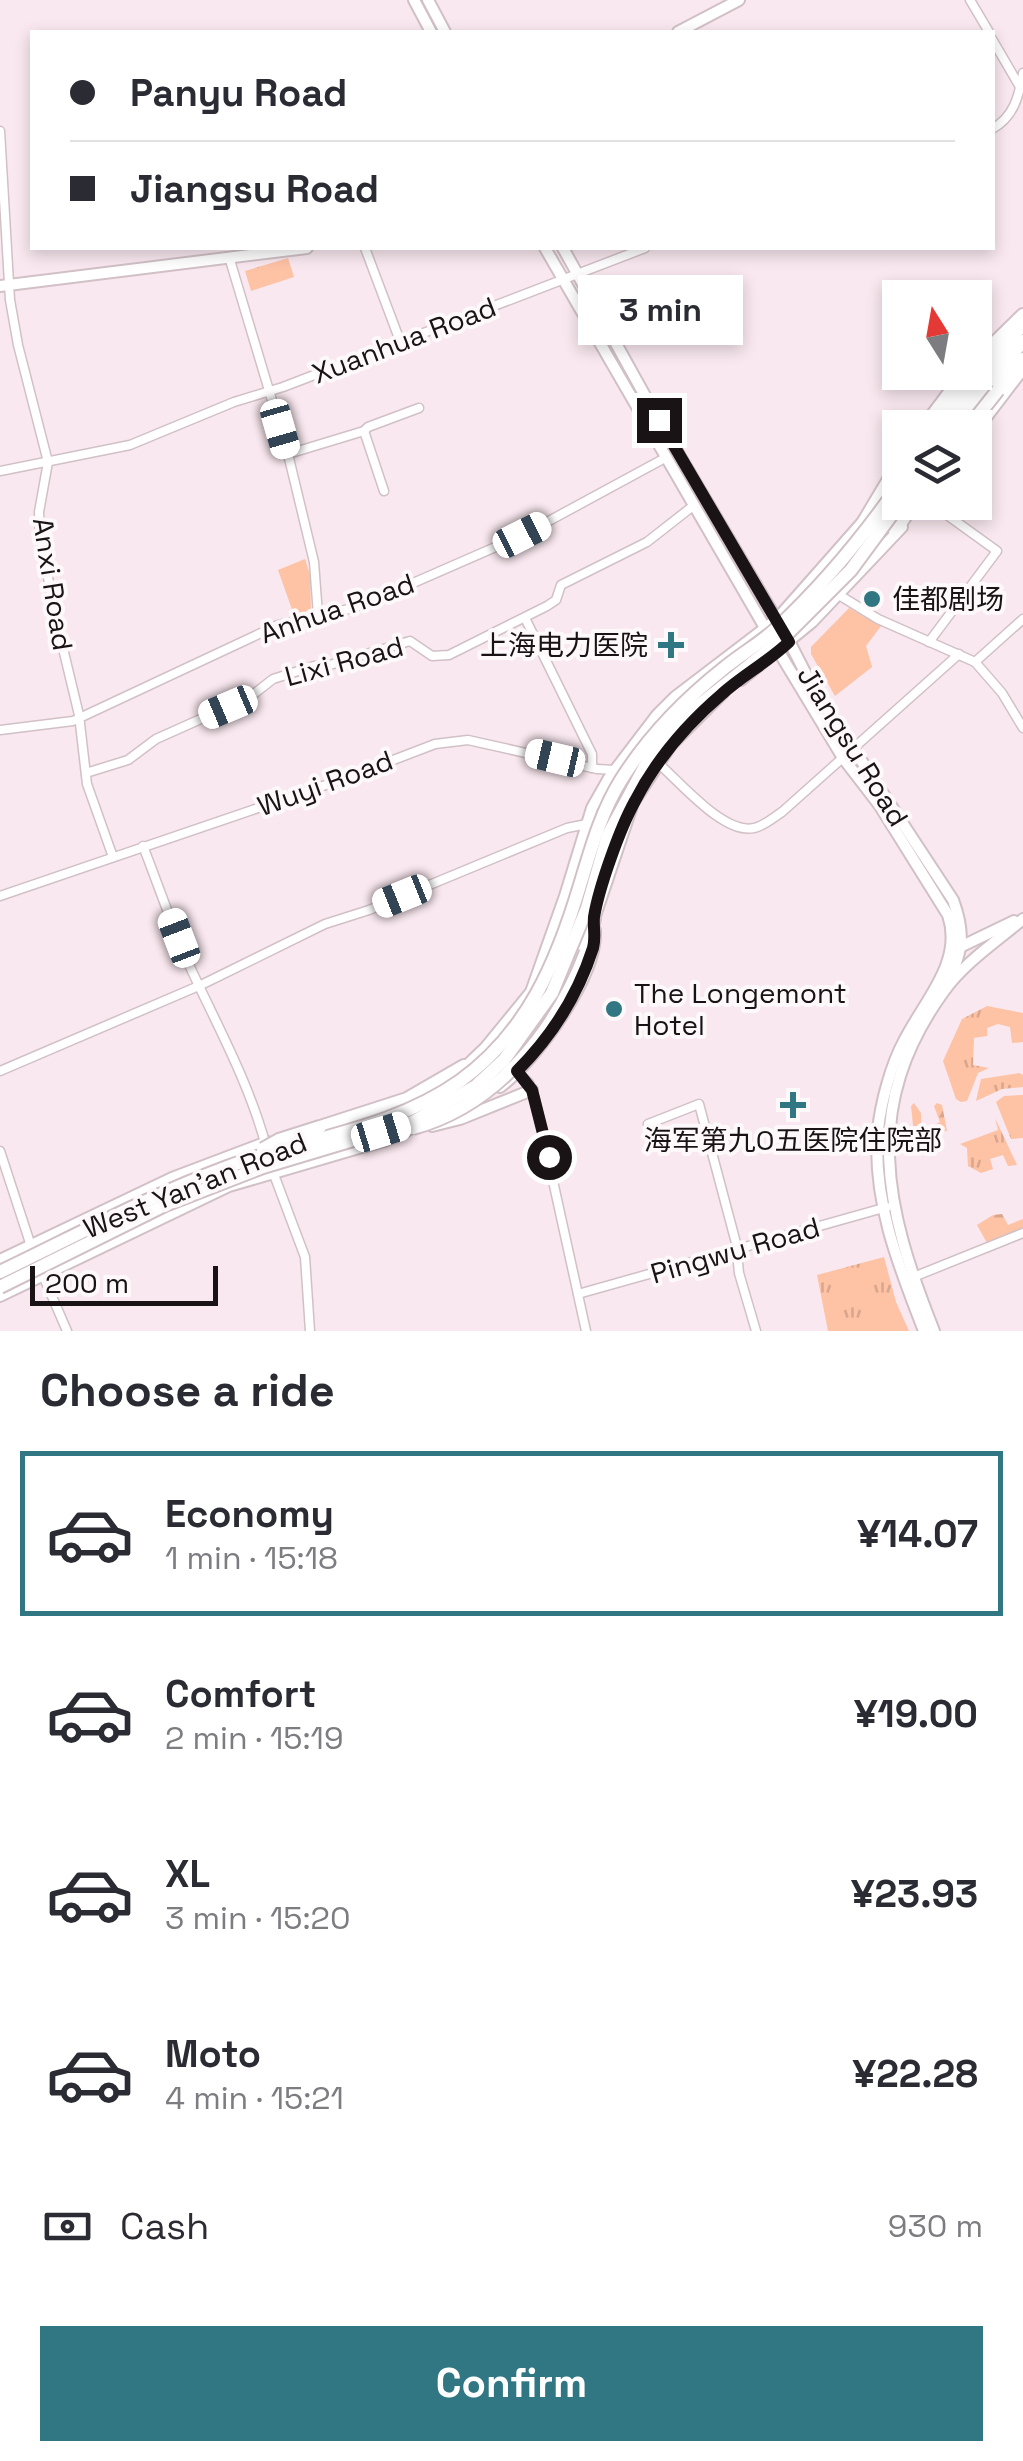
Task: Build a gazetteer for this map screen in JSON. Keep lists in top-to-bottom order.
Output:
{
  "streets": {
    "main road": ["Jiangsu Road", "West Yan'an Road"],
    "street": [
      "Xuanhua Road",
      "Anxi Road",
      "Anhua Road",
      "Lixi Road",
      "Wuyi Road",
      "Pingwu Road"
    ]
  },
  "crossings": [
    ["Xuanhua Road", "Anxi Road"],
    ["Xuanhua Road", "Jiangsu Road"],
    ["Anxi Road", "Anhua Road"],
    ["Anxi Road", "Lixi Road"],
    ["Anxi Road", "Wuyi Road"],
    ["Anhua Road", "Jiangsu Road"],
    ["Lixi Road", "Jiangsu Road"],
    ["Jiangsu Road", "West Yan'an Road"],
    ["Wuyi Road", "West Yan'an Road"]
  ],
  "places": {
    "other": ["佳都剧场", "The Longemont Hotel"],
    "health": ["上海电力医院", "海军第九O五医院住院部"]
  },
  "scale_bar": "200 m",
  "north": "top",
  "page": {
    "banner": ["Panyu Road", "Jiangsu Road"],
    "bubble": "3 min",
    "scale": "200 m",
    "heading": "Choose a ride",
    "list": [
      {
        "name": "Economy",
        "note": "1 min · 15:18",
        "value": "¥14.07"
      },
      {
        "name": "Comfort",
        "note": "2 min · 15:19",
        "value": "¥19.00"
      },
      {
        "name": "XL",
        "note": "3 min · 15:20",
        "value": "¥23.93"
      },
      {
        "name": "Moto",
        "note": "4 min · 15:21",
        "value": "¥22.28"
      }
    ],
    "pay": ["Cash", "930 m"],
    "buttons": "Confirm"
  }
}
